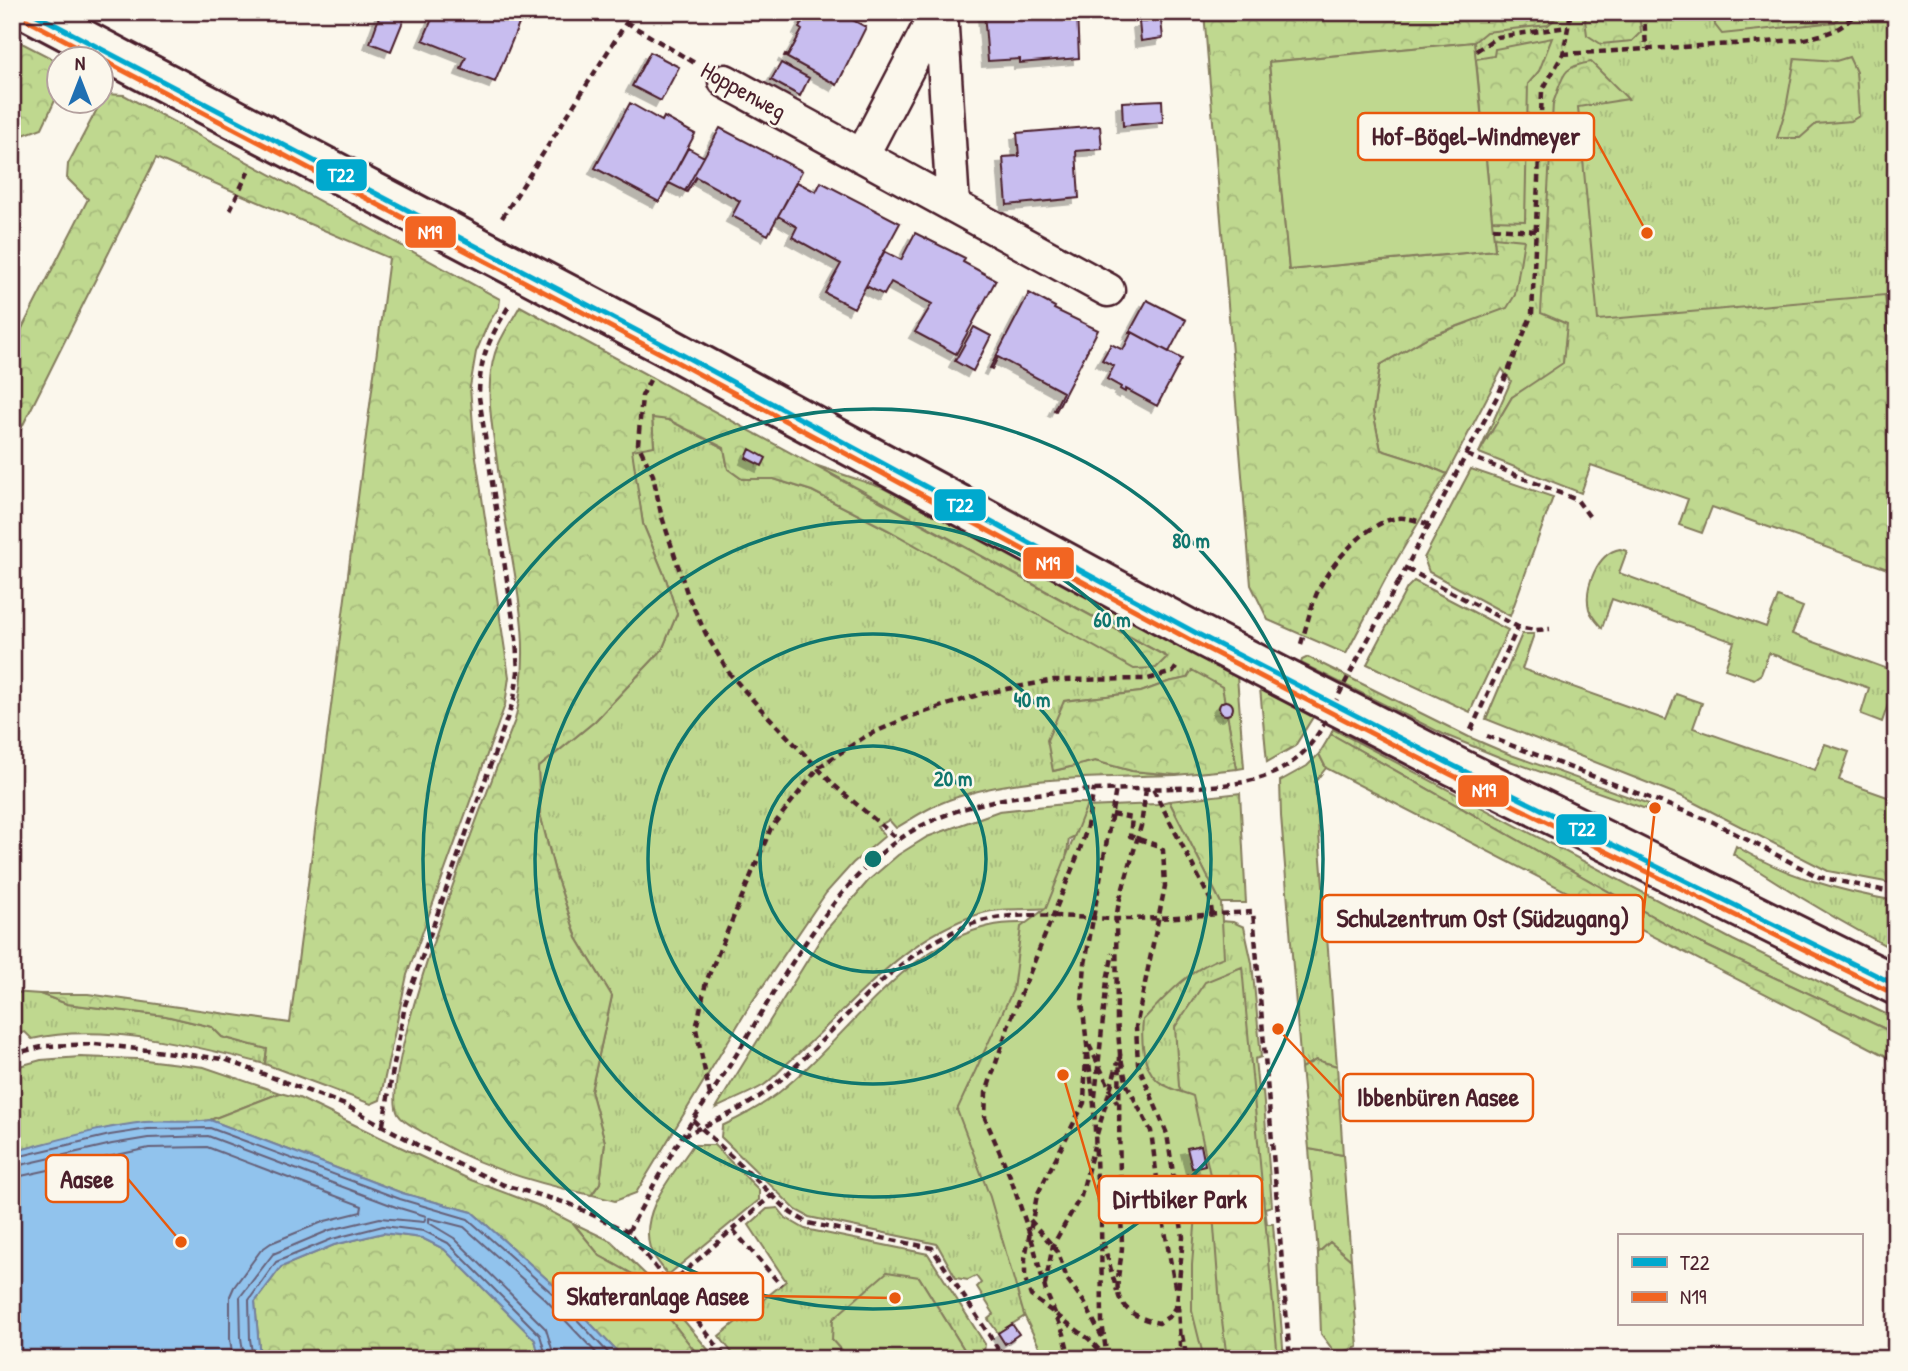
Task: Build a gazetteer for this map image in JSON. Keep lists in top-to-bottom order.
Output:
{
  "streets": {
    "street": ["Hoppenweg"]
  },
  "places": [
    "Hof-Bögel-Windmeyer",
    "Schulzentrum Ost (Südzugang)",
    "Ibbenbüren Aasee",
    "Dirtbiker Park",
    "Aasee",
    "Skateranlage Aasee"
  ],
  "lines": ["transit line T22", "transit line N19"],
  "legend": ["T22", "N19"],
  "north": "top",
  "rings": [
    "80 m",
    "60 m",
    "40 m",
    "20 m"
  ]
}
